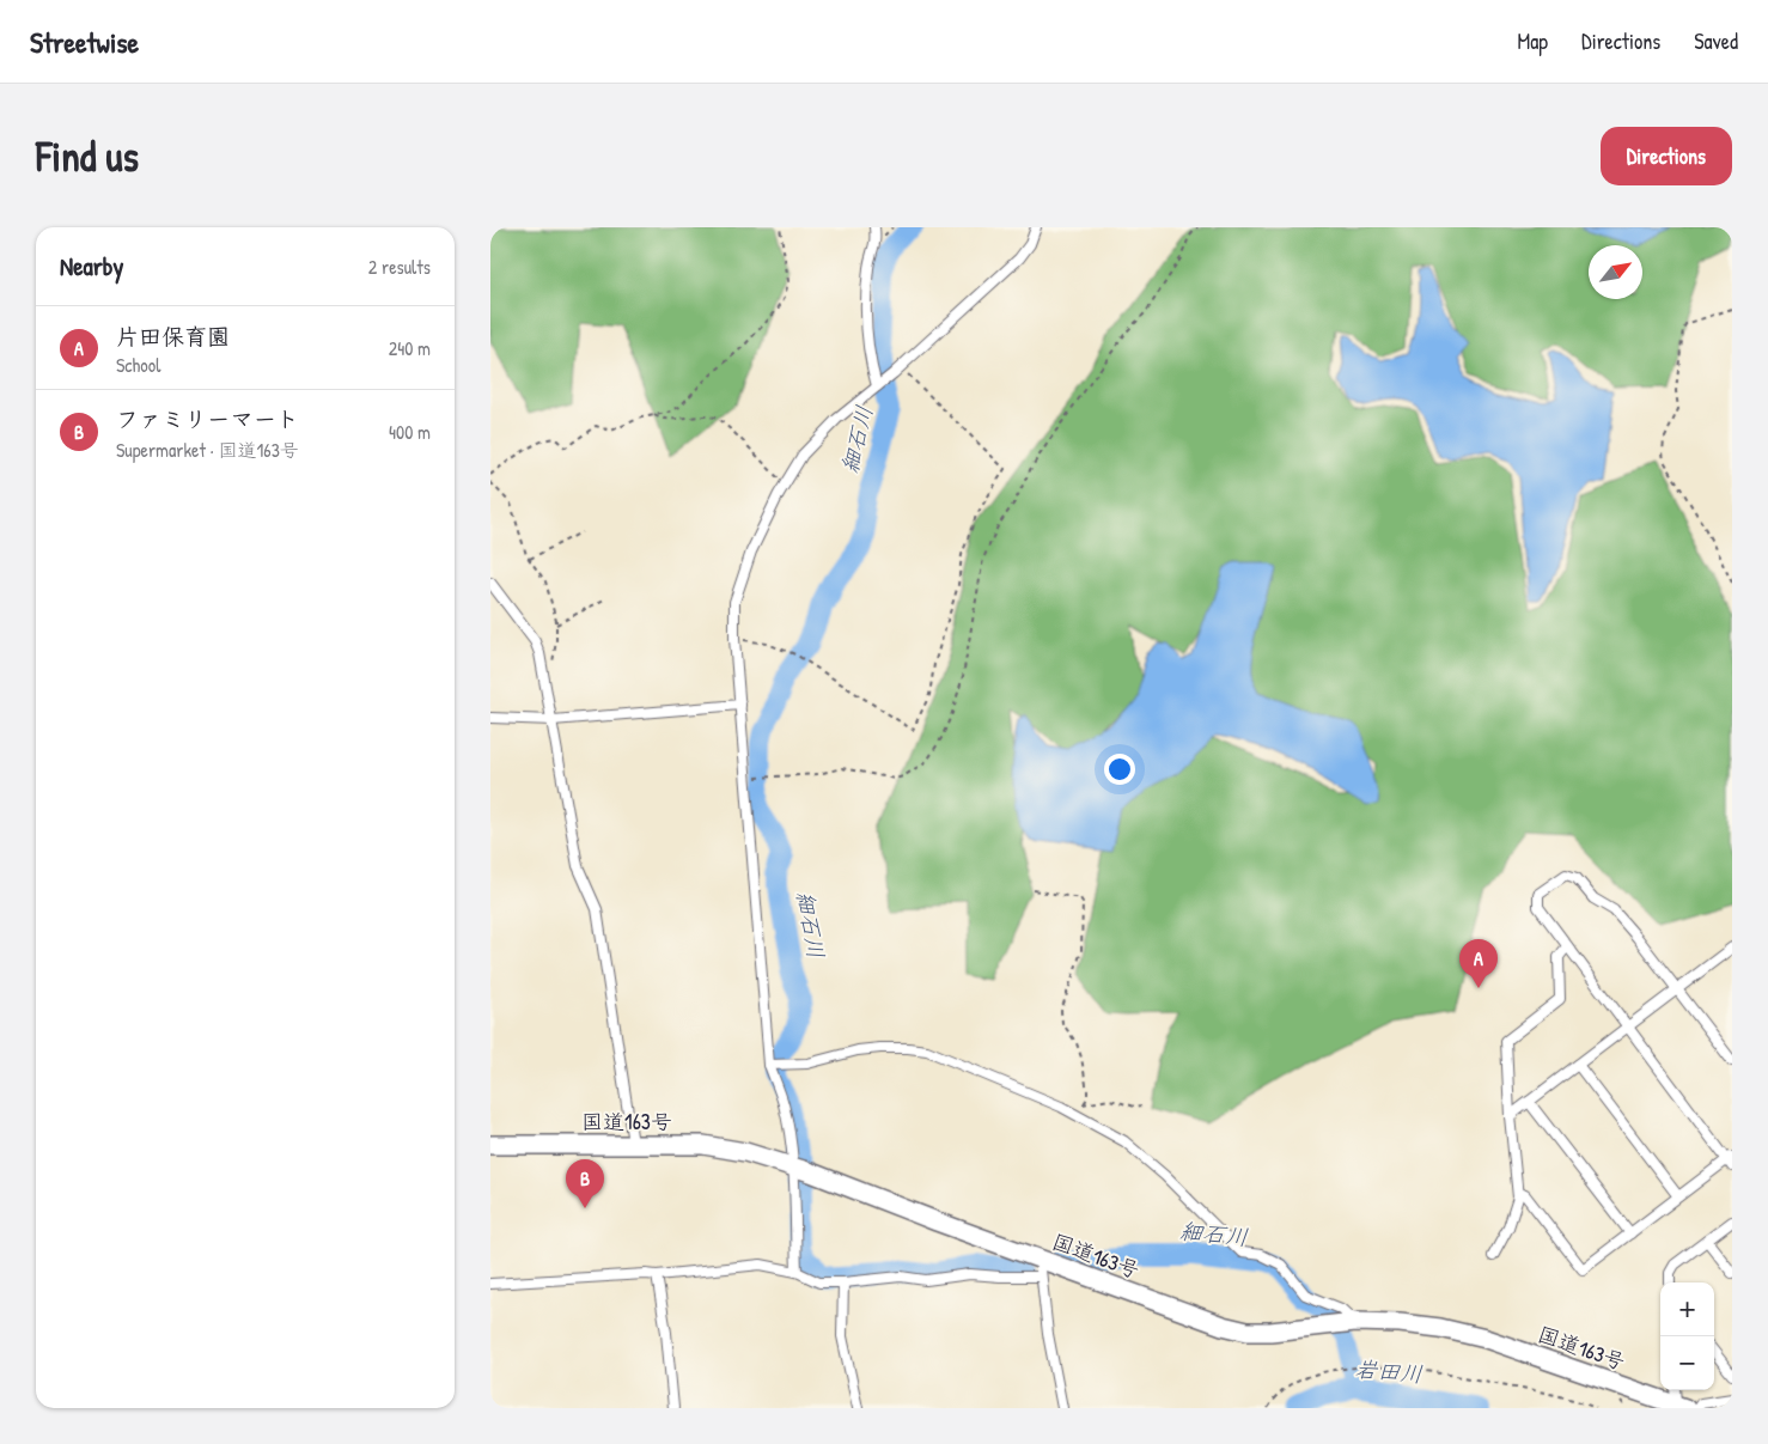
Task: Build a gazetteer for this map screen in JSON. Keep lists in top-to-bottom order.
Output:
{
  "streets": {
    "highway": ["国道163号"]
  },
  "water": ["細石川", "岩田川"],
  "north": "top right",
  "page": {
    "header": "Streetwise",
    "nav": ["Map", "Directions", "Saved"],
    "buttons": "Directions",
    "title": "Find us",
    "heading": ["Nearby", "2 results"],
    "list": [
      {
        "mark": "A",
        "name": "片田保育園",
        "note": "School",
        "value": "240 m"
      },
      {
        "mark": "B",
        "name": "ファミリーマート",
        "note": "Supermarket · 国道163号",
        "value": "400 m"
      }
    ],
    "pins": ["A", "B"],
    "map_buttons": ["+", "−"]
  }
}
